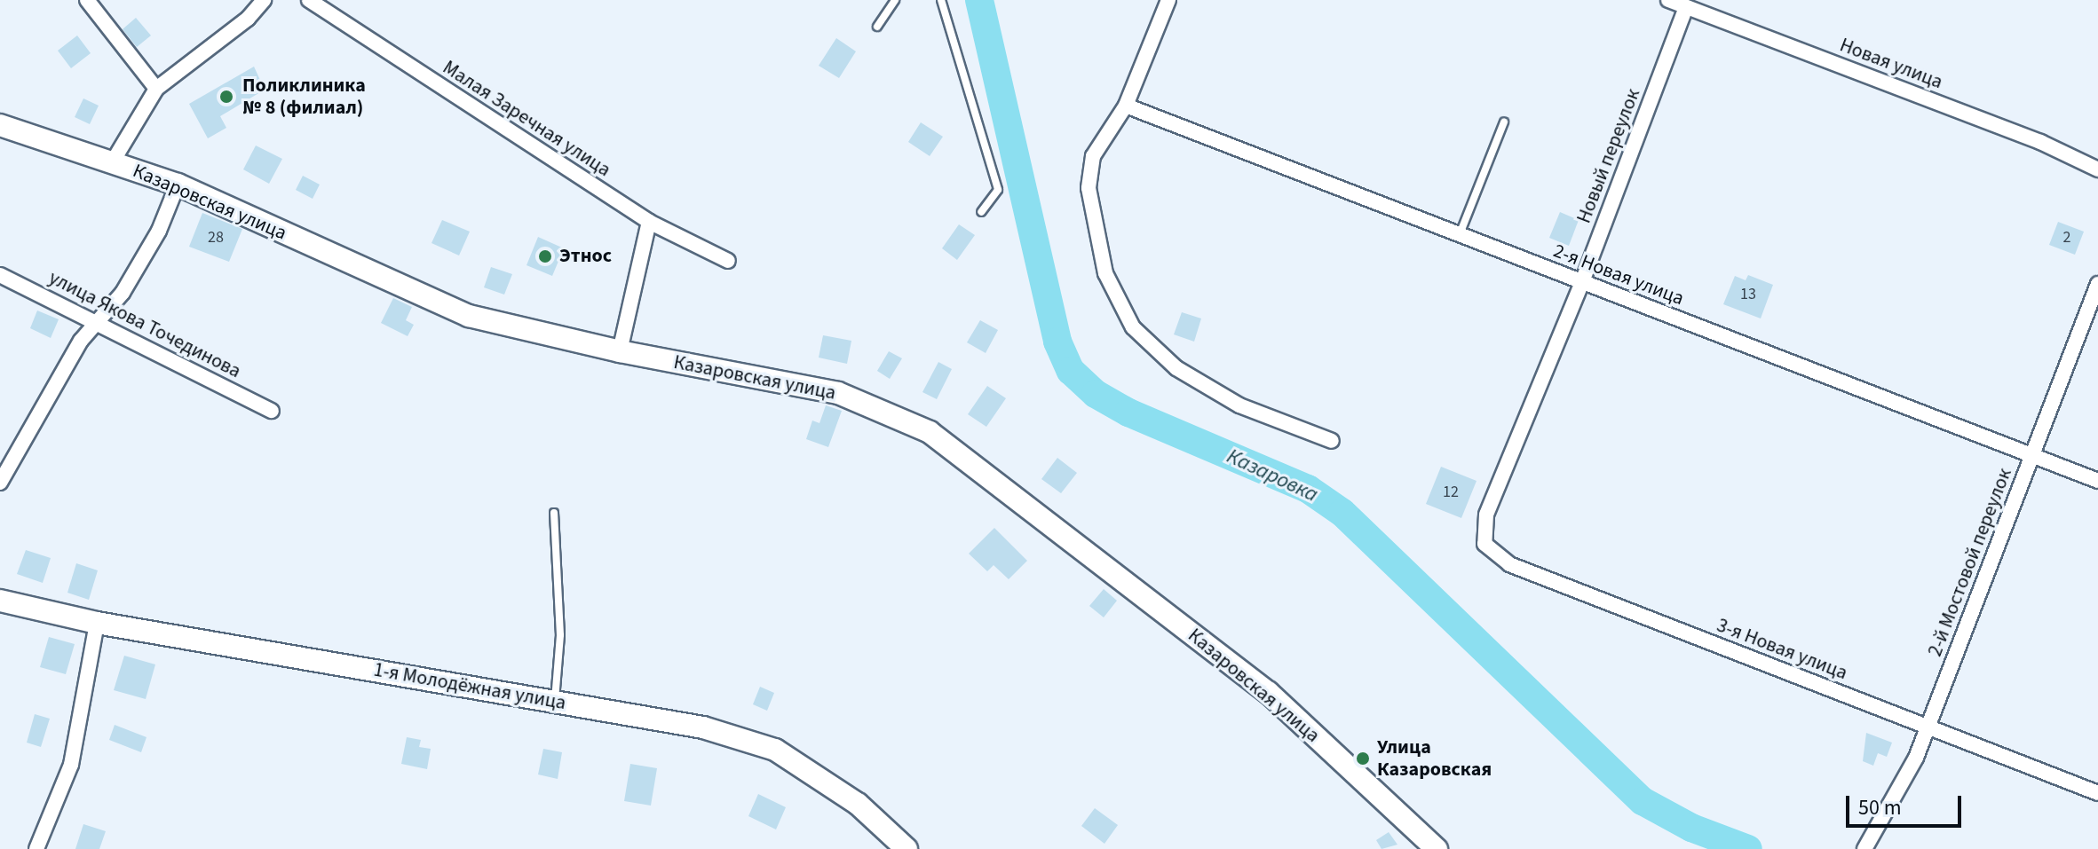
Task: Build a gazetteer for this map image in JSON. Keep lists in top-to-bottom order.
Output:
{
  "streets": {
    "street": [
      "Новая улица",
      "Малая Заречная улица",
      "Новый переулок",
      "Казаровская улица",
      "2-я Новая улица",
      "улица Якова Точединова",
      "2-й Мостовой переулок",
      "3-я Новая улица",
      "1-я Молодёжная улица"
    ]
  },
  "crossings": [
    ["Новая улица", "Новый переулок"],
    ["Новый переулок", "2-я Новая улица"],
    ["Новый переулок", "3-я Новая улица"],
    ["2-я Новая улица", "2-й Мостовой переулок"],
    ["2-й Мостовой переулок", "3-я Новая улица"]
  ],
  "water": ["Казаровка"],
  "places": ["Поликлиника № 8 (филиал)", "Этнос", "Улица Казаровская"],
  "house_numbers": [
    "28",
    "2",
    "13",
    "12"
  ],
  "scale_bar": "50 m"
}
